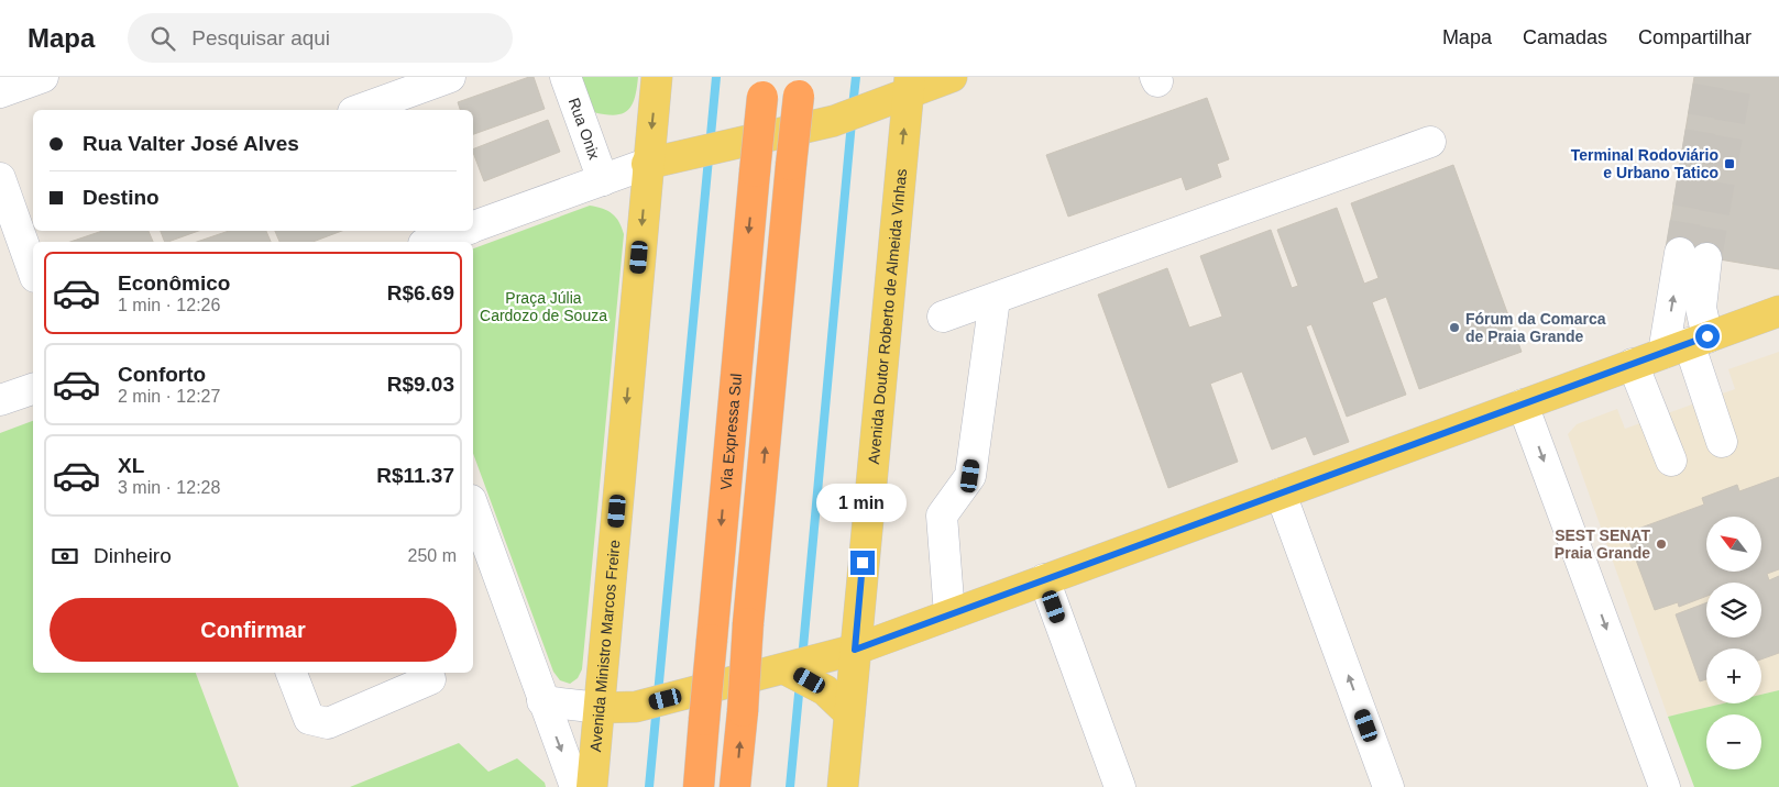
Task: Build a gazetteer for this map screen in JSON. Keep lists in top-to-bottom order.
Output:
{
  "streets": {
    "highway": ["Via Expressa Sul"],
    "main road": ["Avenida Doutor Roberto de Almeida Vinhas", "Avenida Ministro Marcos Freire"],
    "street": ["Rua Onix"]
  },
  "one_way": ["Avenida Doutor Roberto de Almeida Vinhas", "Avenida Ministro Marcos Freire"],
  "parks": ["Praça Júlia Cardozo de Souza"],
  "places": {
    "transit": ["Terminal Rodoviário e Urbano Tatico"],
    "other": ["Fórum da Comarca de Praia Grande", "SEST SENAT Praia Grande"]
  },
  "north": "top left",
  "page": {
    "header": "Mapa",
    "search": "Pesquisar aqui",
    "nav": ["Mapa", "Camadas", "Compartilhar"],
    "banner": ["Rua Valter José Alves", "Destino"],
    "list": [
      {
        "name": "Econômico",
        "note": "1 min · 12:26",
        "value": "R$6.69"
      },
      {
        "name": "Conforto",
        "note": "2 min · 12:27",
        "value": "R$9.03"
      },
      {
        "name": "XL",
        "note": "3 min · 12:28",
        "value": "R$11.37"
      }
    ],
    "bubble": "1 min",
    "map_buttons": ["+", "−"],
    "pay": ["Dinheiro", "250 m"],
    "buttons": "Confirmar"
  }
}
